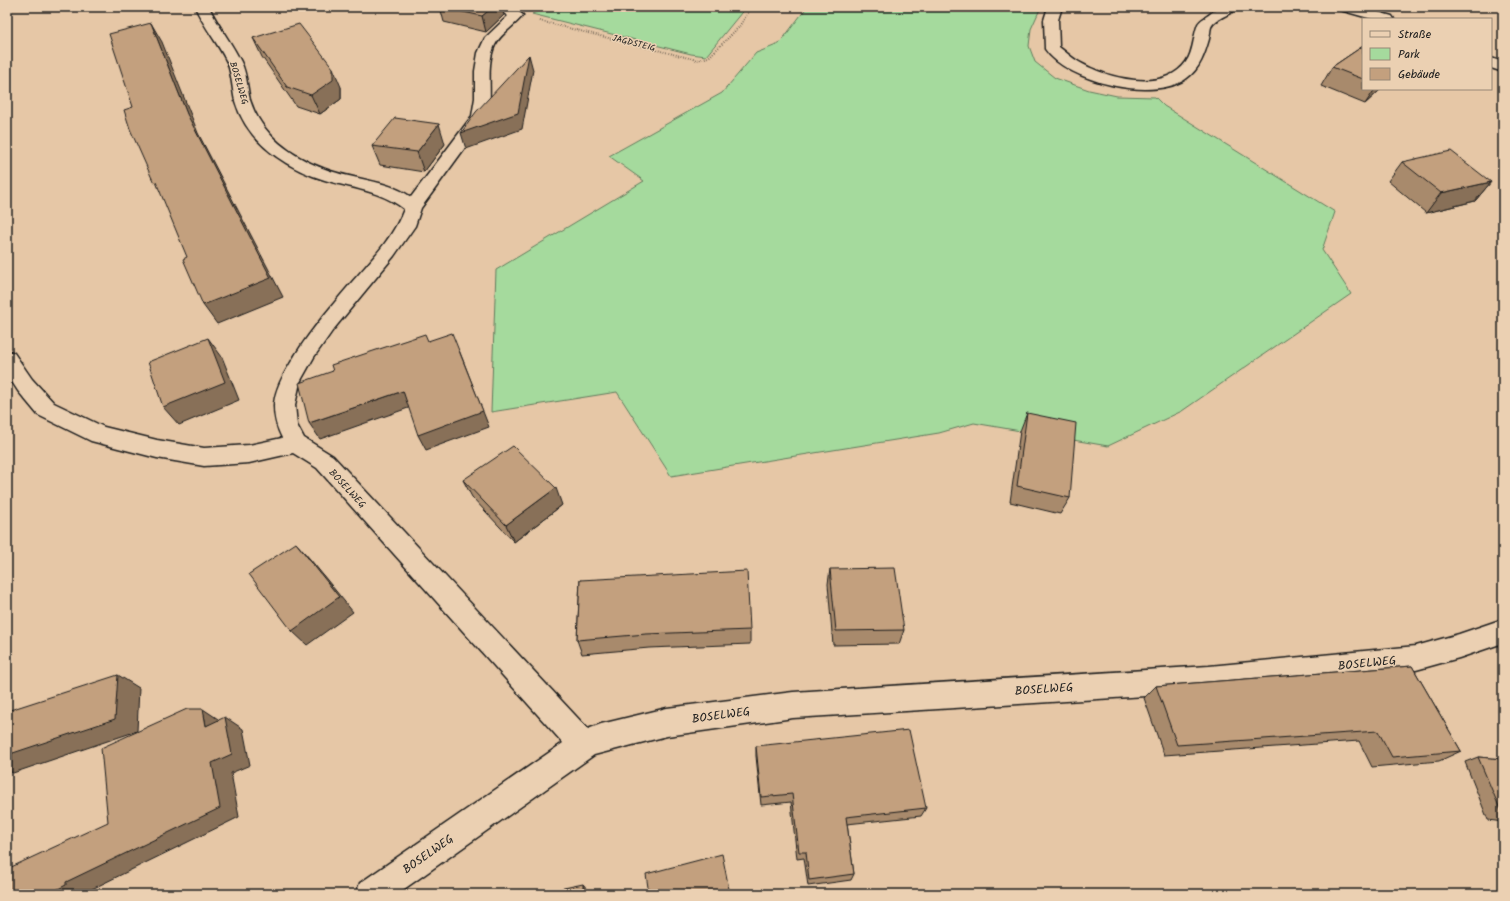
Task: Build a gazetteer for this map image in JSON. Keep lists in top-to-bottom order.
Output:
{
  "streets": {
    "street": ["BOSELWEG"],
    "path": ["JAGDSTEIG"]
  },
  "legend": ["Straße", "Park", "Gebäude"]
}
